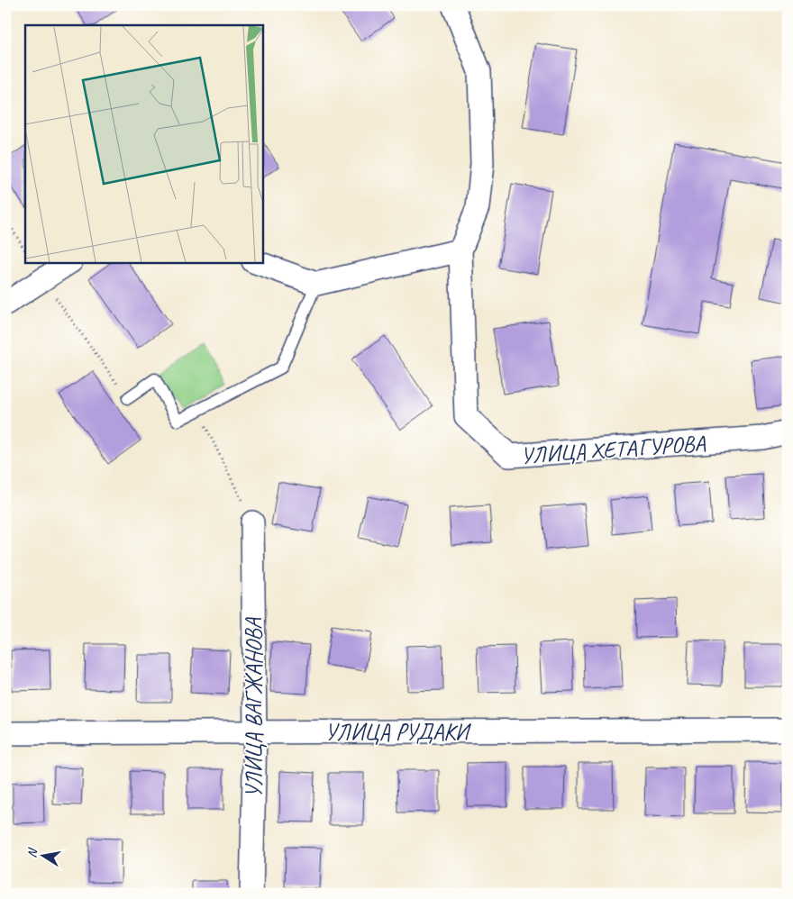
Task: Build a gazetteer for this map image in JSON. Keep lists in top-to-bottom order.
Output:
{
  "streets": {
    "street": ["УЛИЦА ХЕТАГУРОВА", "УЛИЦА ВАГЖАНОВА", "УЛИЦА РУДАКИ"]
  },
  "crossings": [
    ["УЛИЦА ВАГЖАНОВА", "УЛИЦА РУДАКИ"]
  ],
  "north": "left"
}
